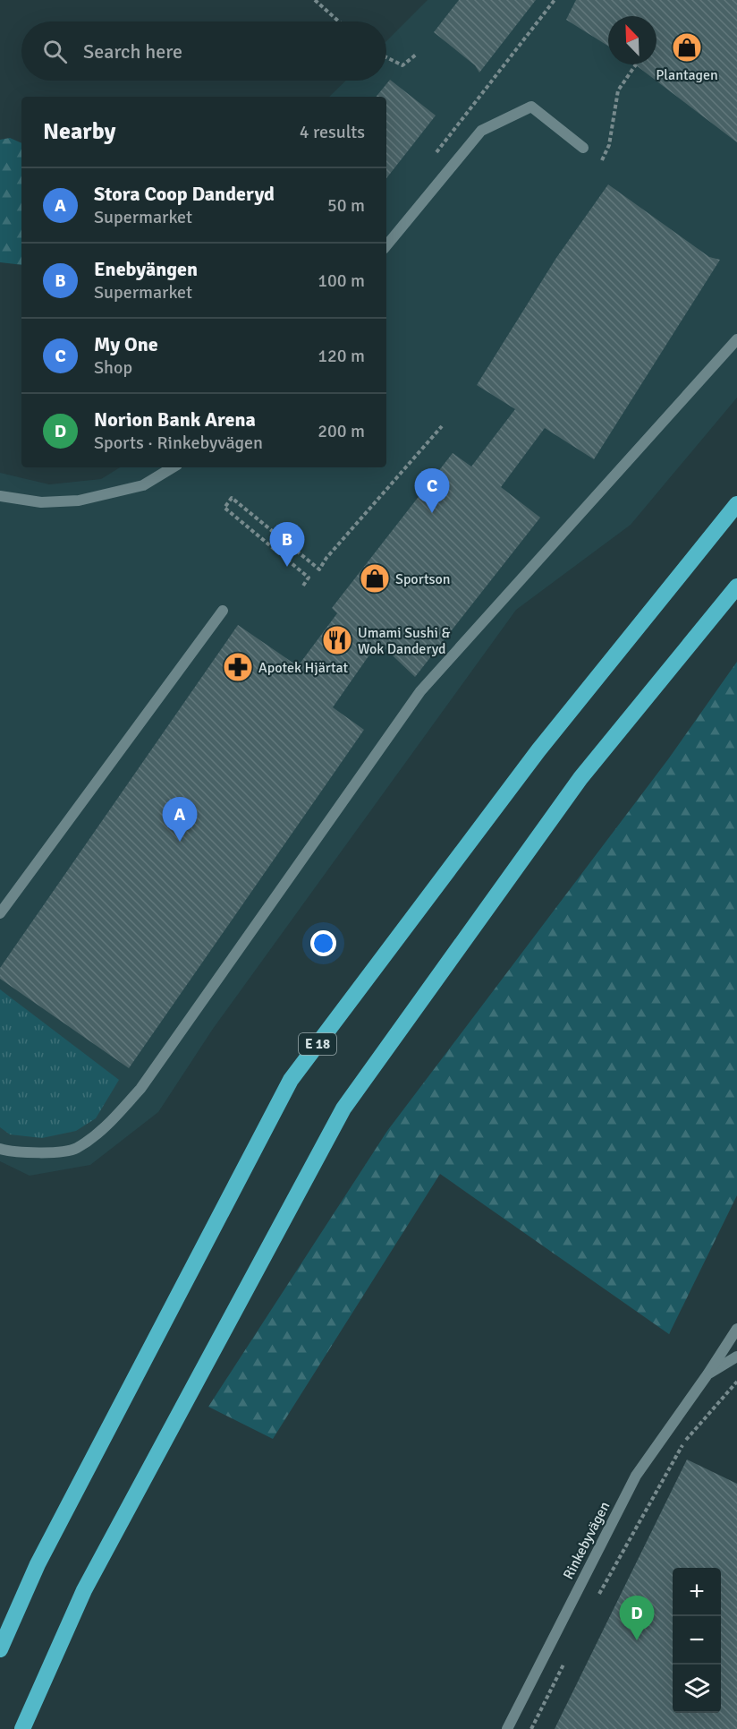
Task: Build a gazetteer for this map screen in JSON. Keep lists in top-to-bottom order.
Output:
{
  "streets": {
    "highway": ["E 18"],
    "street": ["Rinkebyvägen"]
  },
  "places": {
    "shop": ["Plantagen", "Sportson"],
    "restaurant": ["Umami Sushi & Wok Danderyd"],
    "pharmacy": ["Apotek Hjärtat"]
  },
  "north": "top left",
  "page": {
    "search": "Search here",
    "heading": ["Nearby", "4 results"],
    "list": [
      {
        "mark": "A",
        "name": "Stora Coop Danderyd",
        "note": "Supermarket",
        "value": "50 m"
      },
      {
        "mark": "B",
        "name": "Enebyängen",
        "note": "Supermarket",
        "value": "100 m"
      },
      {
        "mark": "C",
        "name": "My One",
        "note": "Shop",
        "value": "120 m"
      },
      {
        "mark": "D",
        "name": "Norion Bank Arena",
        "note": "Sports · Rinkebyvägen",
        "value": "200 m"
      }
    ],
    "pins": [
      "C",
      "B",
      "A",
      "D"
    ],
    "map_buttons": ["+", "−"]
  }
}
